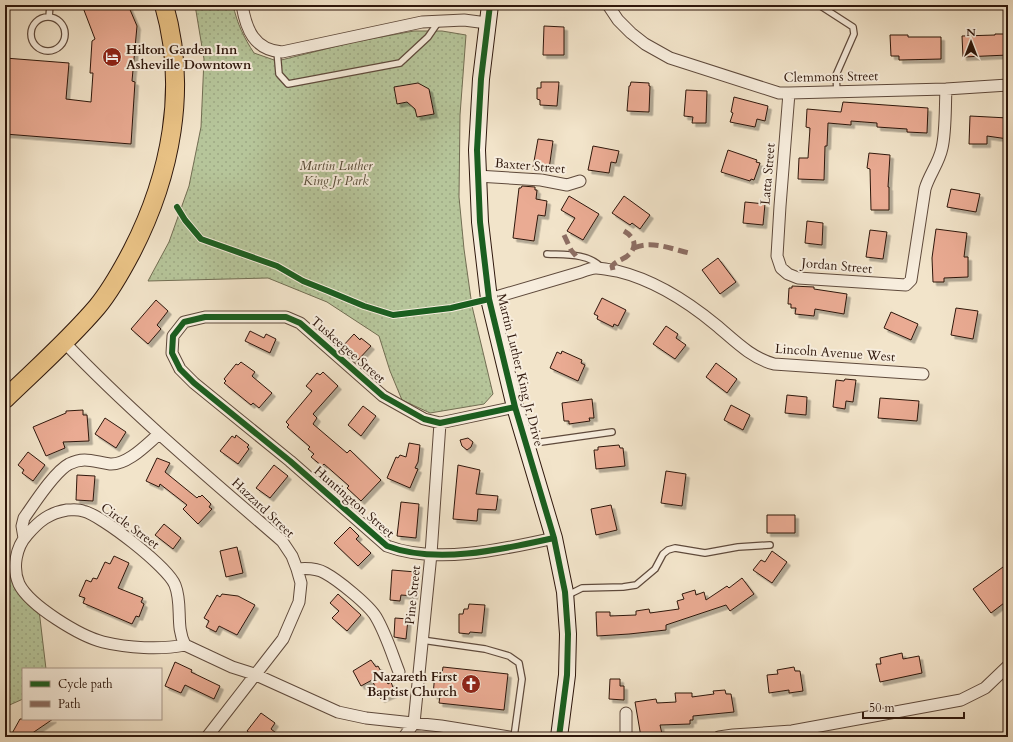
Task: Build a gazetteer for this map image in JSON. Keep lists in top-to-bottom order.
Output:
{
  "streets": {
    "main road": ["Martin Luther King Jr Drive"],
    "street": [
      "Clemmons Street",
      "Baxter Street",
      "Latta Street",
      "Jordan Street",
      "Tuskeegee Street",
      "Lincoln Avenue West",
      "Huntington Street",
      "Hazzard Street",
      "Circle Street",
      "Pine Street"
    ]
  },
  "crossings": [
    ["Clemmons Street", "Latta Street"],
    ["Clemmons Street", "Jordan Street"],
    ["Baxter Street", "Martin Luther King Jr Drive"],
    ["Latta Street", "Jordan Street"],
    ["Tuskeegee Street", "Martin Luther King Jr Drive"],
    ["Tuskeegee Street", "Huntington Street"],
    ["Tuskeegee Street", "Pine Street"],
    ["Lincoln Avenue West", "Martin Luther King Jr Drive"],
    ["Martin Luther King Jr Drive", "Huntington Street"],
    ["Huntington Street", "Pine Street"]
  ],
  "parks": ["Martin Luther King Jr Park"],
  "places": {
    "hotel": ["Hilton Garden Inn Asheville Downtown"],
    "church": ["Nazareth First Baptist Church"]
  },
  "legend": ["Cycle path", "Path"],
  "scale_bar": "50 m",
  "north": "top"
}
